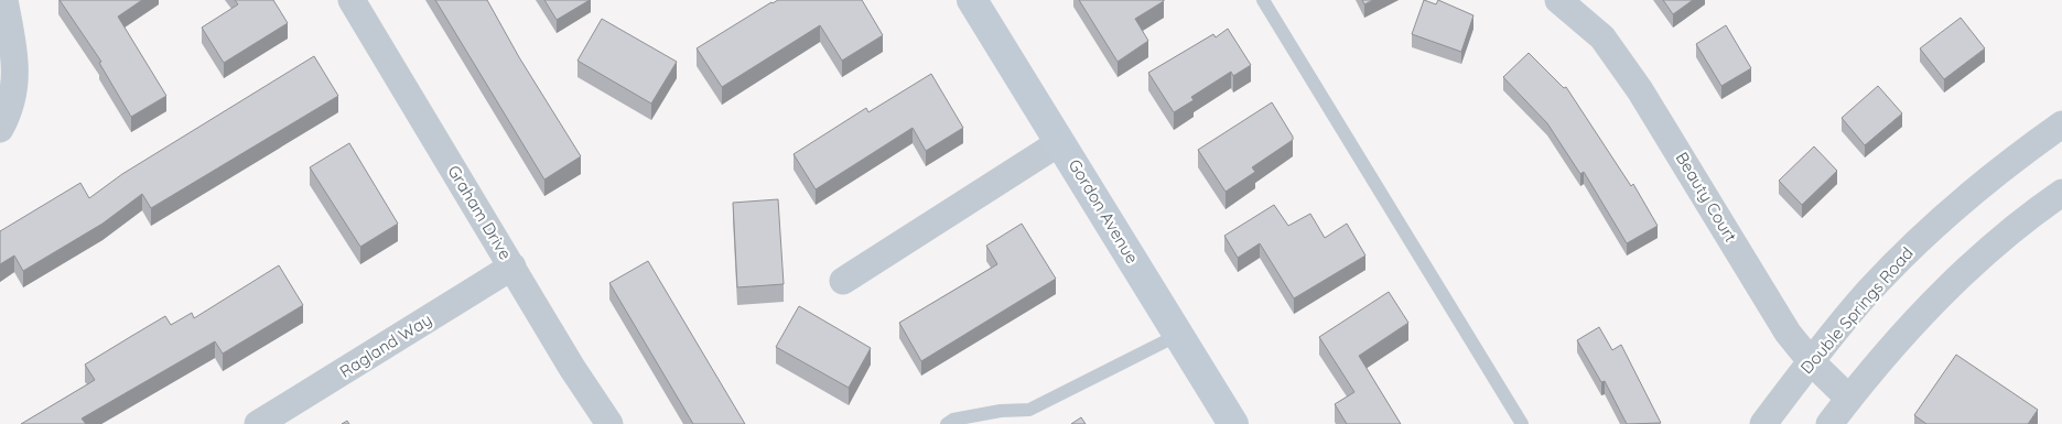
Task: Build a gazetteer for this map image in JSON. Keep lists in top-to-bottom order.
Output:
{
  "streets": {
    "main road": ["Gordon Avenue"],
    "street": [
      "Beauty Court",
      "Graham Drive",
      "Double Springs Road",
      "Ragland Way"
    ]
  },
  "crossings": [
    ["Beauty Court", "Double Springs Road"],
    ["Graham Drive", "Ragland Way"]
  ]
}
